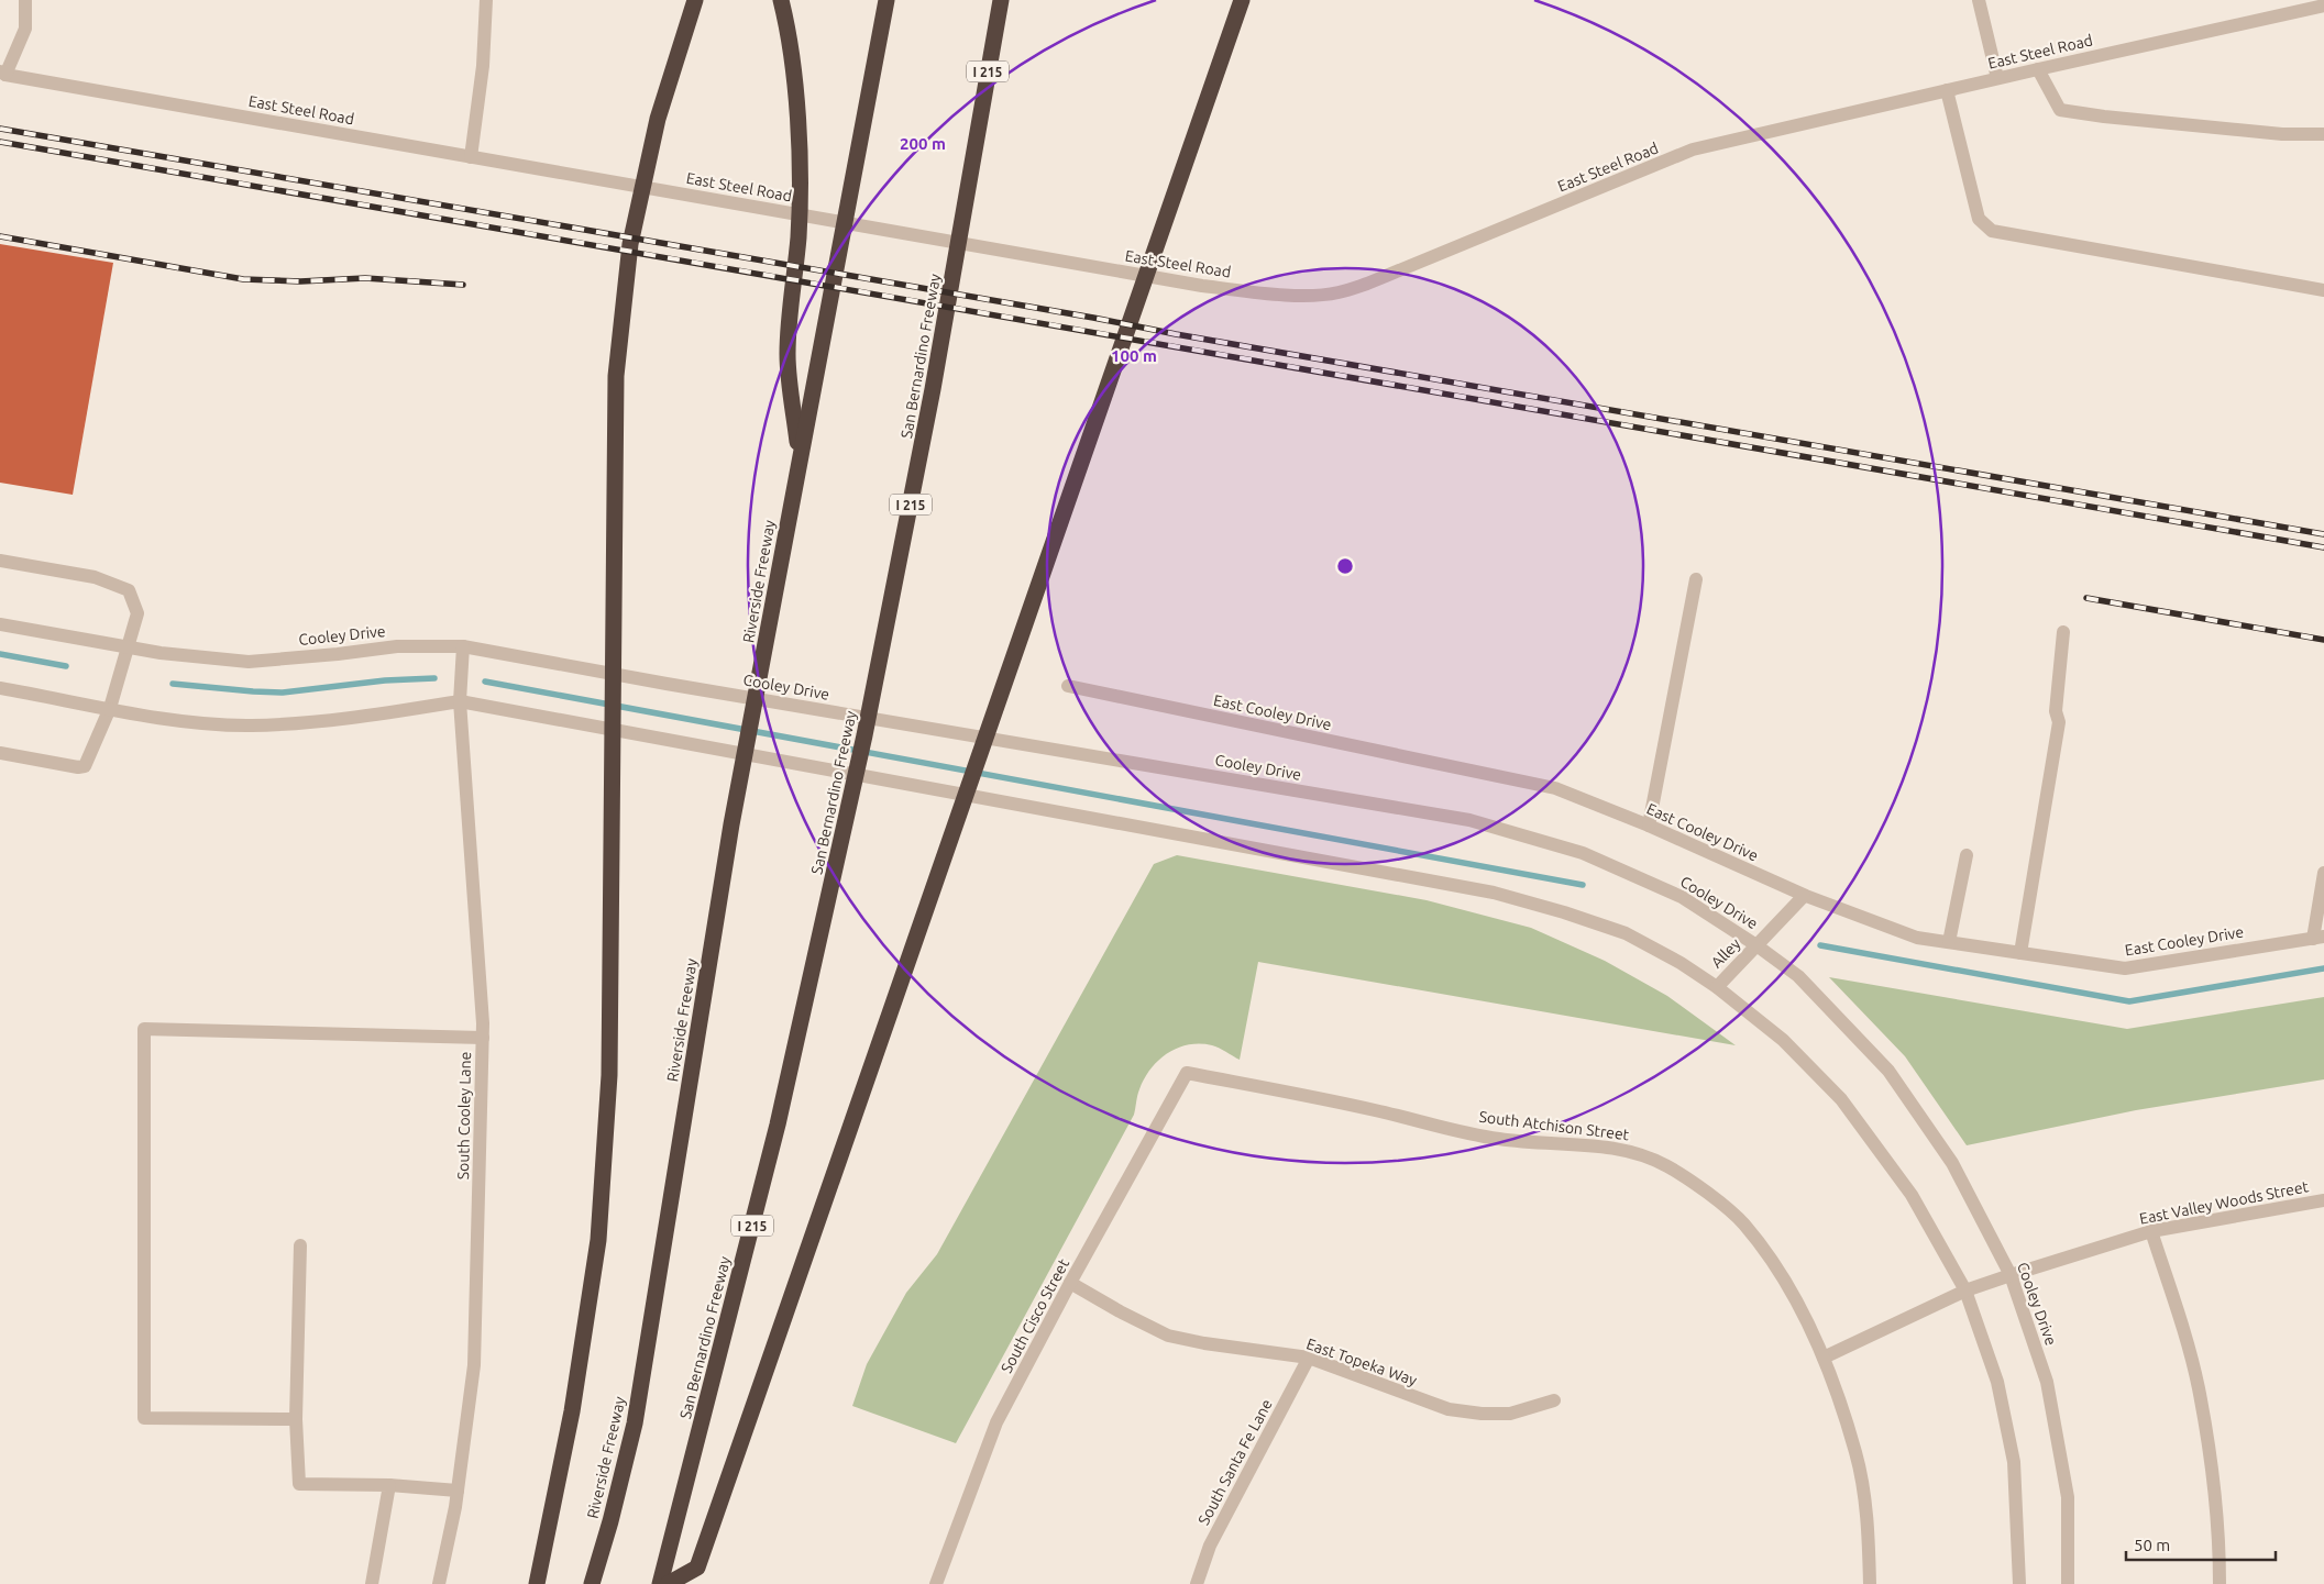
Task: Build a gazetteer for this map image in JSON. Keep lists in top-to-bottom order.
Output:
{
  "streets": {
    "highway": ["I 215", "San Bernardino Freeway", "Riverside Freeway"],
    "street": [
      "East Steel Road",
      "Cooley Drive",
      "East Cooley Drive",
      "Alley",
      "South Cooley Lane",
      "South Atchison Street",
      "East Valley Woods Street",
      "South Cisco Street",
      "East Topeka Way",
      "South Santa Fe Lane"
    ]
  },
  "crossings": [
    ["Cooley Drive", "Alley"],
    ["Cooley Drive", "South Cooley Lane"],
    ["Cooley Drive", "East Valley Woods Street"],
    ["East Cooley Drive", "Alley"],
    ["South Atchison Street", "East Valley Woods Street"],
    ["South Atchison Street", "South Cisco Street"],
    ["South Cisco Street", "East Topeka Way"],
    ["East Topeka Way", "South Santa Fe Lane"]
  ],
  "scale_bar": "50 m",
  "rings": ["200 m", "100 m"]
}
